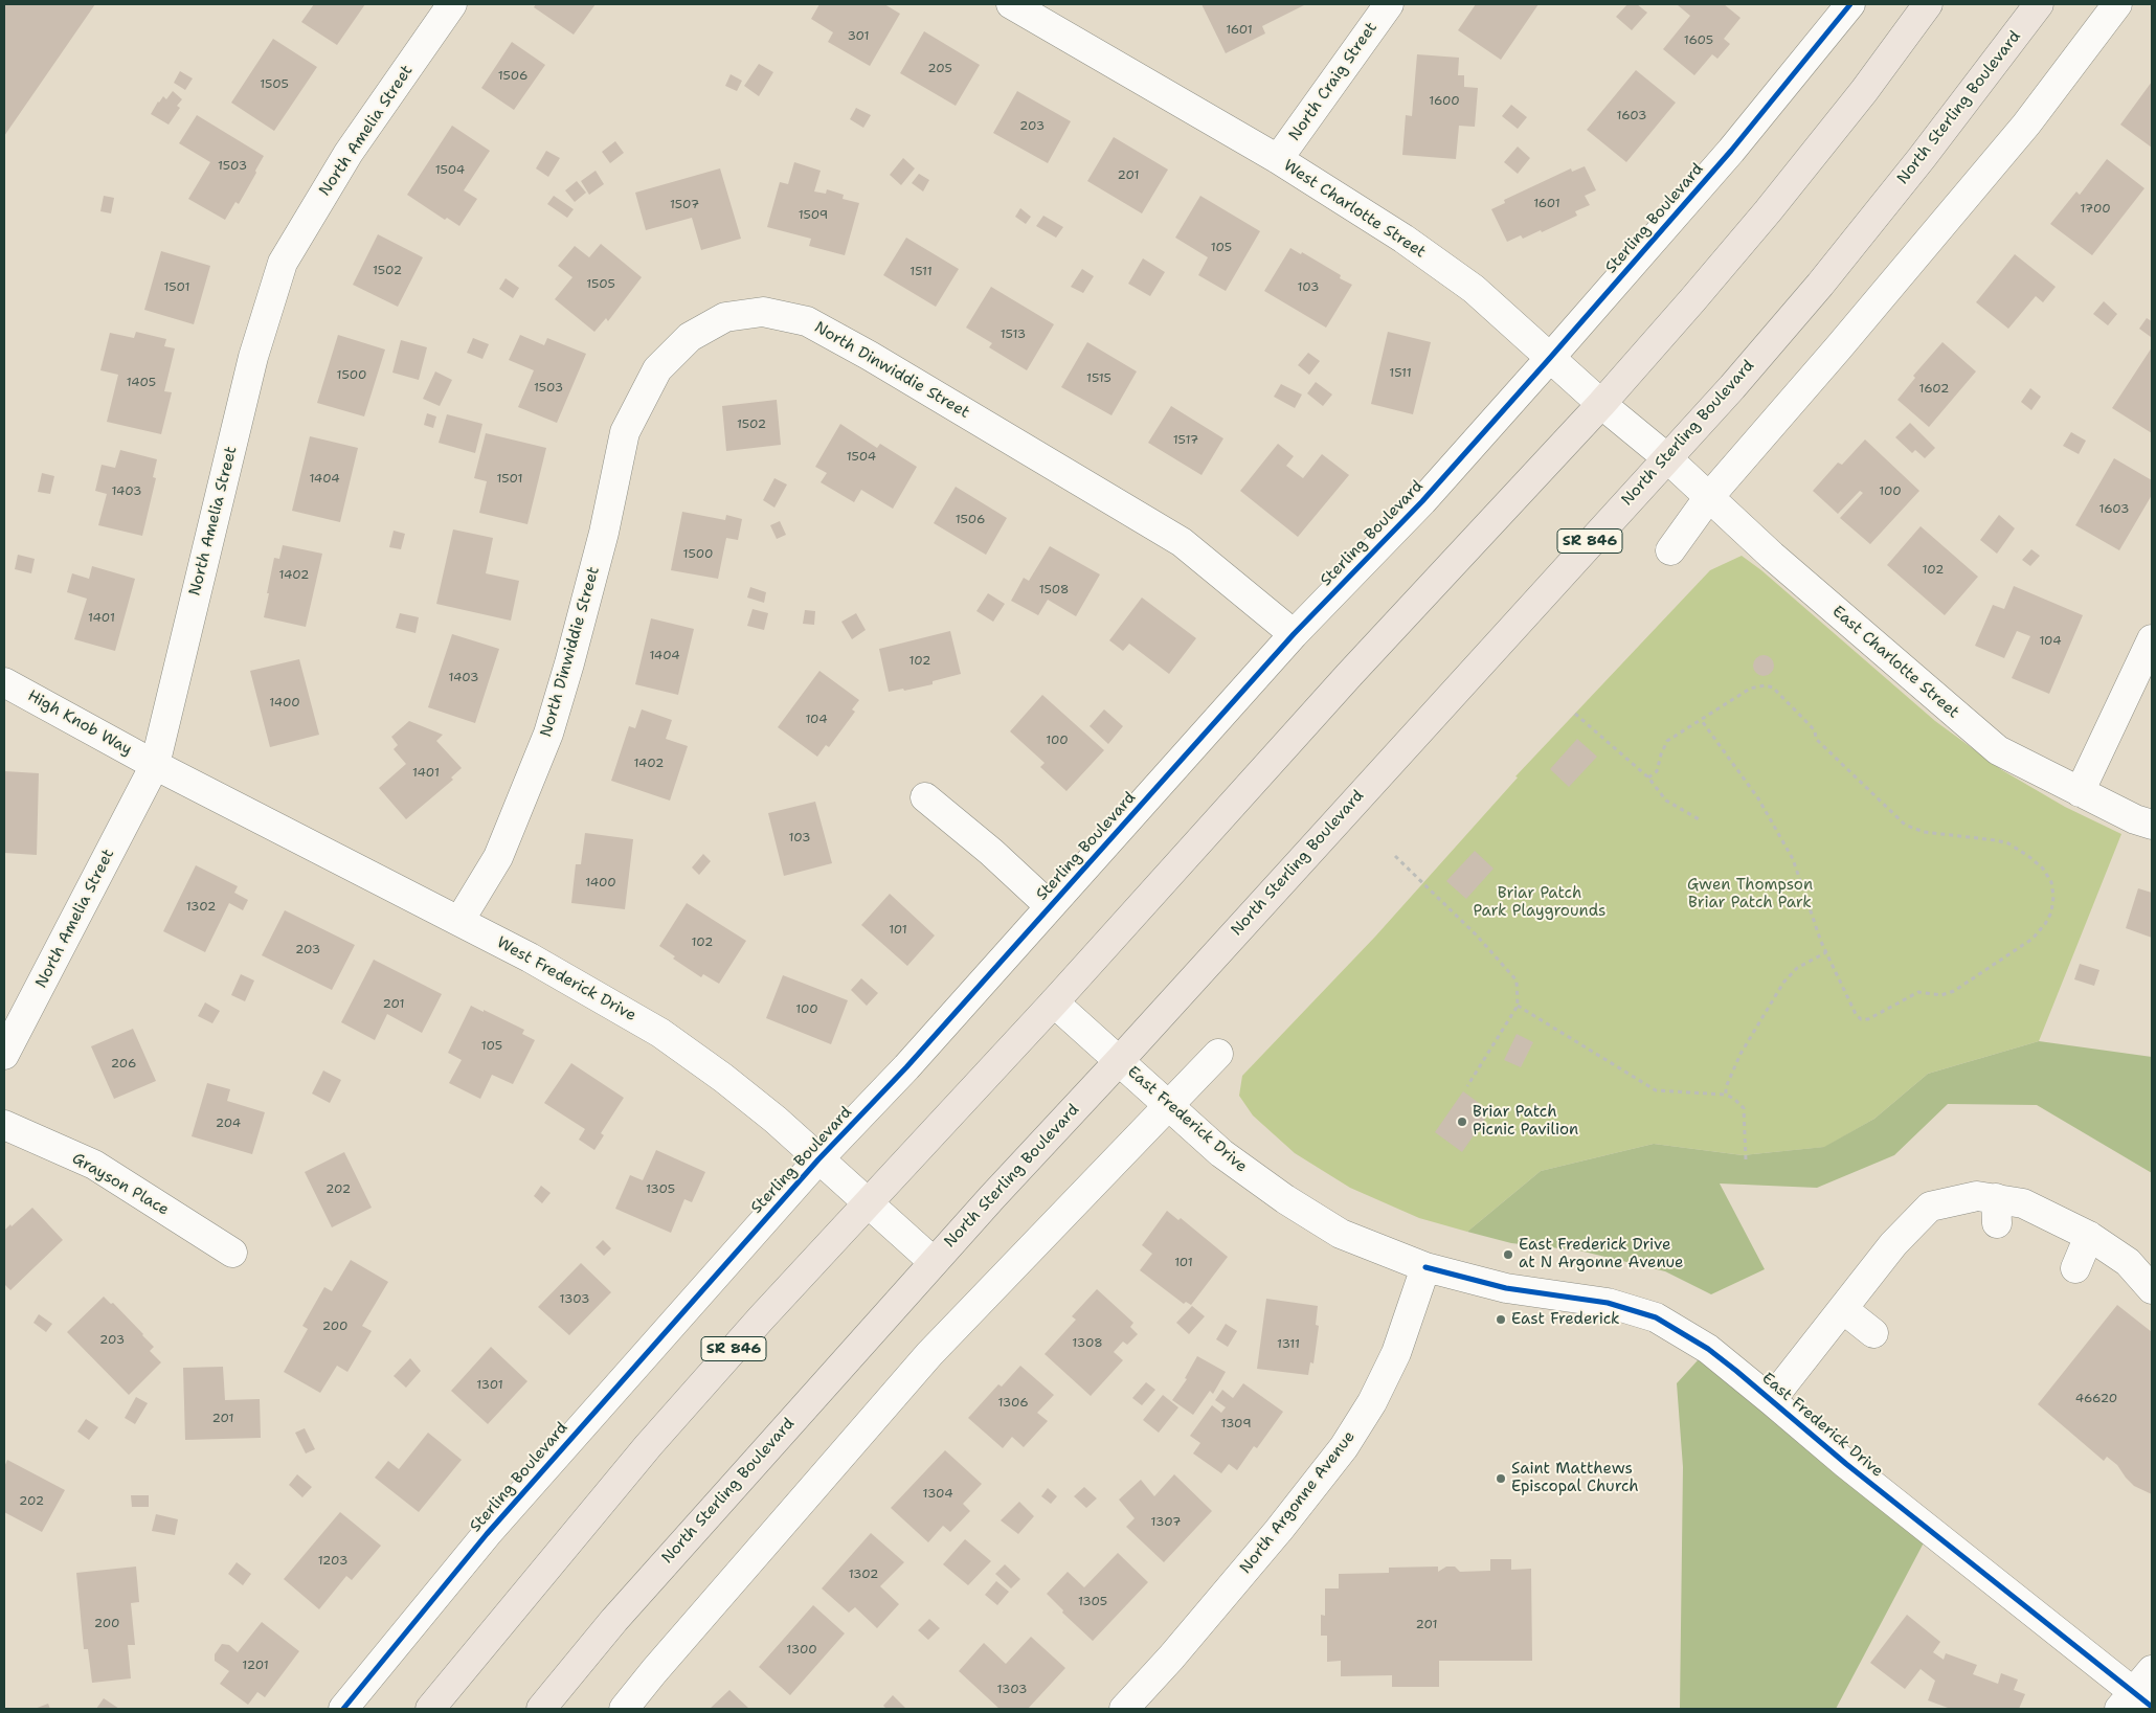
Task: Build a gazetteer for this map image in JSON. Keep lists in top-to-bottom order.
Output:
{
  "streets": {
    "main road": ["North Sterling Boulevard", "SR 846"],
    "street": [
      "North Craig Street",
      "North Amelia Street",
      "West Charlotte Street",
      "Sterling Boulevard",
      "North Dinwiddie Street",
      "East Charlotte Street",
      "High Knob Way",
      "West Frederick Drive",
      "East Frederick Drive",
      "Grayson Place",
      "North Argonne Avenue"
    ]
  },
  "crossings": [
    ["North Craig Street", "West Charlotte Street"],
    ["North Sterling Boulevard", "West Charlotte Street"],
    ["North Sterling Boulevard", "East Charlotte Street"],
    ["North Sterling Boulevard", "West Frederick Drive"],
    ["North Sterling Boulevard", "East Frederick Drive"],
    ["North Amelia Street", "High Knob Way"],
    ["North Amelia Street", "West Frederick Drive"],
    ["West Charlotte Street", "Sterling Boulevard"],
    ["West Charlotte Street", "SR 846"],
    ["West Charlotte Street", "East Charlotte Street"],
    ["Sterling Boulevard", "North Dinwiddie Street"],
    ["Sterling Boulevard", "West Frederick Drive"],
    ["North Dinwiddie Street", "West Frederick Drive"],
    ["SR 846", "West Frederick Drive"],
    ["SR 846", "East Frederick Drive"],
    ["High Knob Way", "West Frederick Drive"],
    ["East Frederick Drive", "North Argonne Avenue"]
  ],
  "parks": ["Gwen Thompson Briar Patch Park", "Briar Patch Park Playgrounds"],
  "places": [
    "Briar Patch Picnic Pavilion",
    "East Frederick Drive at N Argonne Avenue",
    "East Frederick",
    "Saint Matthews Episcopal Church"
  ],
  "house_numbers": [
    "1601",
    "301",
    "1605",
    "205",
    "1506",
    "1505",
    "1600",
    "1603",
    "203",
    "1503",
    "1504",
    "201",
    "1601",
    "1507",
    "1700",
    "1509",
    "105",
    "1502",
    "1511",
    "1505",
    "1501",
    "103",
    "1513",
    "1511",
    "1500",
    "1515",
    "1405",
    "1503",
    "1602",
    "1502",
    "1517",
    "1504",
    "1404",
    "1501",
    "1403",
    "100",
    "1603",
    "1506",
    "1500",
    "102",
    "1402",
    "1508",
    "1401",
    "104",
    "1404",
    "102",
    "1403",
    "1400",
    "104",
    "100",
    "1402",
    "1401",
    "103",
    "1400",
    "1302",
    "101",
    "102",
    "203",
    "201",
    "100",
    "105",
    "206",
    "204",
    "202",
    "1305",
    "101",
    "1303",
    "200",
    "203",
    "1308",
    "1311",
    "1301",
    "46620",
    "1306",
    "201",
    "1309",
    "1304",
    "202",
    "1307",
    "1203",
    "1302",
    "1305",
    "200",
    "201",
    "1300",
    "1201",
    "1303"
  ]
}
